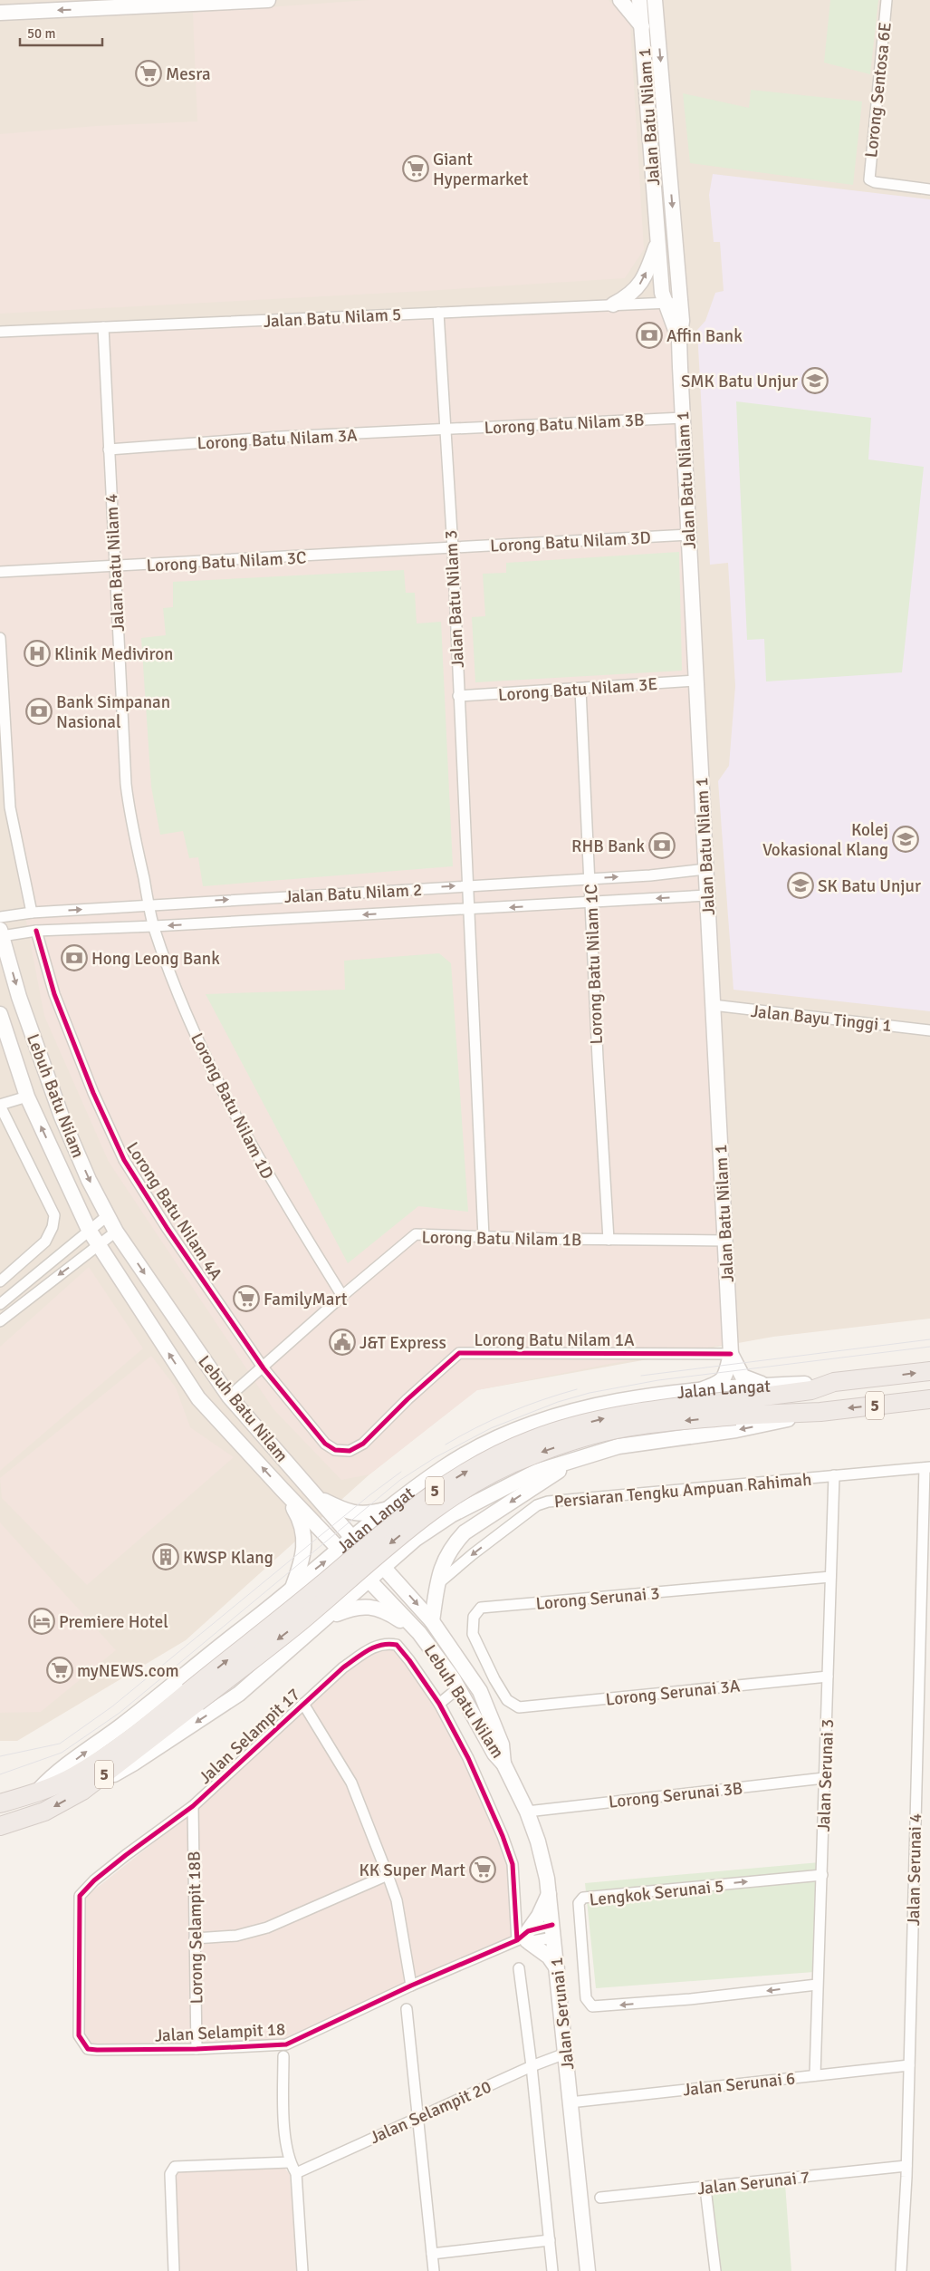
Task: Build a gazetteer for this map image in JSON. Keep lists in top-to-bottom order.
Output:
{
  "streets": {
    "highway": ["Jalan Langat", "5"],
    "main road": ["Jalan Batu Nilam 1", "Lebuh Batu Nilam", "Jalan Serunai 1"],
    "street": [
      "Lorong Sentosa 6E",
      "Jalan Batu Nilam 5",
      "Lorong Batu Nilam 3B",
      "Lorong Batu Nilam 3A",
      "Lorong Batu Nilam 3D",
      "Lorong Batu Nilam 3C",
      "Jalan Batu Nilam 4",
      "Jalan Batu Nilam 3",
      "Lorong Batu Nilam 3E",
      "Jalan Batu Nilam 2",
      "Lorong Batu Nilam 1C",
      "Jalan Bayu Tinggi 1",
      "Lorong Batu Nilam 1D",
      "Lorong Batu Nilam 4A",
      "Lorong Batu Nilam 1B",
      "Lorong Batu Nilam 1A",
      "Persiaran Tengku Ampuan Rahimah",
      "Lorong Serunai 3",
      "Lorong Serunai 3A",
      "Jalan Selampit 17",
      "Jalan Serunai 3",
      "Lorong Serunai 3B",
      "Jalan Serunai 4",
      "Lengkok Serunai 5",
      "Lorong Selampit 18B",
      "Jalan Selampit 18",
      "Jalan Serunai 6",
      "Jalan Selampit 20",
      "Jalan Serunai 7"
    ]
  },
  "crossings": [
    ["Jalan Batu Nilam 1", "Jalan Batu Nilam 5"],
    ["Jalan Batu Nilam 1", "Lorong Batu Nilam 3B"],
    ["Jalan Batu Nilam 1", "Lorong Batu Nilam 3D"],
    ["Jalan Batu Nilam 1", "Lorong Batu Nilam 3E"],
    ["Jalan Batu Nilam 1", "Jalan Batu Nilam 2"],
    ["Jalan Batu Nilam 1", "Jalan Bayu Tinggi 1"],
    ["Jalan Batu Nilam 1", "Lorong Batu Nilam 1B"],
    ["Jalan Batu Nilam 1", "Lorong Batu Nilam 1A"],
    ["Jalan Batu Nilam 5", "Jalan Batu Nilam 4"],
    ["Jalan Batu Nilam 5", "Jalan Batu Nilam 3"],
    ["Lorong Batu Nilam 3B", "Lorong Batu Nilam 3A"],
    ["Lorong Batu Nilam 3B", "Jalan Batu Nilam 3"],
    ["Lorong Batu Nilam 3A", "Jalan Batu Nilam 4"],
    ["Lorong Batu Nilam 3A", "Jalan Batu Nilam 3"],
    ["Lorong Batu Nilam 3D", "Lorong Batu Nilam 3C"],
    ["Lorong Batu Nilam 3D", "Jalan Batu Nilam 3"],
    ["Lorong Batu Nilam 3C", "Jalan Batu Nilam 4"],
    ["Lorong Batu Nilam 3C", "Jalan Batu Nilam 3"],
    ["Jalan Batu Nilam 4", "Jalan Batu Nilam 2"],
    ["Jalan Batu Nilam 4", "Lorong Batu Nilam 1D"],
    ["Jalan Batu Nilam 3", "Lorong Batu Nilam 3E"],
    ["Jalan Batu Nilam 3", "Jalan Batu Nilam 2"],
    ["Lorong Batu Nilam 3E", "Lorong Batu Nilam 1C"],
    ["Jalan Batu Nilam 2", "Lorong Batu Nilam 1C"],
    ["Jalan Batu Nilam 2", "Lebuh Batu Nilam"],
    ["Jalan Batu Nilam 2", "Lorong Batu Nilam 1D"],
    ["Jalan Batu Nilam 2", "Lorong Batu Nilam 4A"],
    ["Lorong Batu Nilam 1C", "Lorong Batu Nilam 1B"],
    ["Lebuh Batu Nilam", "Lorong Batu Nilam 1B"],
    ["Lebuh Batu Nilam", "Jalan Langat"],
    ["Lebuh Batu Nilam", "Jalan Serunai 1"],
    ["Lorong Batu Nilam 1D", "Lorong Batu Nilam 1B"],
    ["Lorong Batu Nilam 4A", "Lorong Batu Nilam 1B"],
    ["Lorong Batu Nilam 4A", "Lorong Batu Nilam 1A"],
    ["Lorong Batu Nilam 1B", "Lorong Batu Nilam 1A"],
    ["Persiaran Tengku Ampuan Rahimah", "Jalan Serunai 3"],
    ["Persiaran Tengku Ampuan Rahimah", "Jalan Serunai 4"],
    ["Lorong Serunai 3", "Lorong Serunai 3A"],
    ["Lorong Serunai 3", "Jalan Serunai 3"],
    ["Lorong Serunai 3A", "Jalan Serunai 3"],
    ["Jalan Selampit 17", "Lorong Selampit 18B"],
    ["Jalan Selampit 17", "Jalan Selampit 18"],
    ["Jalan Serunai 3", "Lorong Serunai 3B"],
    ["Jalan Serunai 3", "Lengkok Serunai 5"],
    ["Jalan Serunai 3", "Jalan Serunai 6"],
    ["Lorong Serunai 3B", "Jalan Serunai 1"],
    ["Jalan Serunai 4", "Jalan Serunai 6"],
    ["Jalan Serunai 4", "Jalan Serunai 7"],
    ["Lorong Selampit 18B", "Jalan Selampit 18"],
    ["Jalan Serunai 1", "Jalan Selampit 18"],
    ["Jalan Serunai 1", "Jalan Serunai 6"],
    ["Jalan Serunai 1", "Jalan Selampit 20"]
  ],
  "one_way": ["Persiaran Tengku Ampuan Rahimah"],
  "places": {
    "supermarket": [
      "Mesra",
      "Giant Hypermarket",
      "FamilyMart",
      "myNEWS.com",
      "KK Super Mart"
    ],
    "bank": [
      "Affin Bank",
      "Bank Simpanan Nasional",
      "RHB Bank",
      "Hong Leong Bank"
    ],
    "school or university": ["SMK Batu Unjur", "Kolej Vokasional Klang", "SK Batu Unjur"],
    "hospital": ["Klinik Mediviron"],
    "public building": ["J&T Express"],
    "building": ["KWSP Klang"],
    "hotel": ["Premiere Hotel"]
  },
  "scale_bar": "50 m"
}
